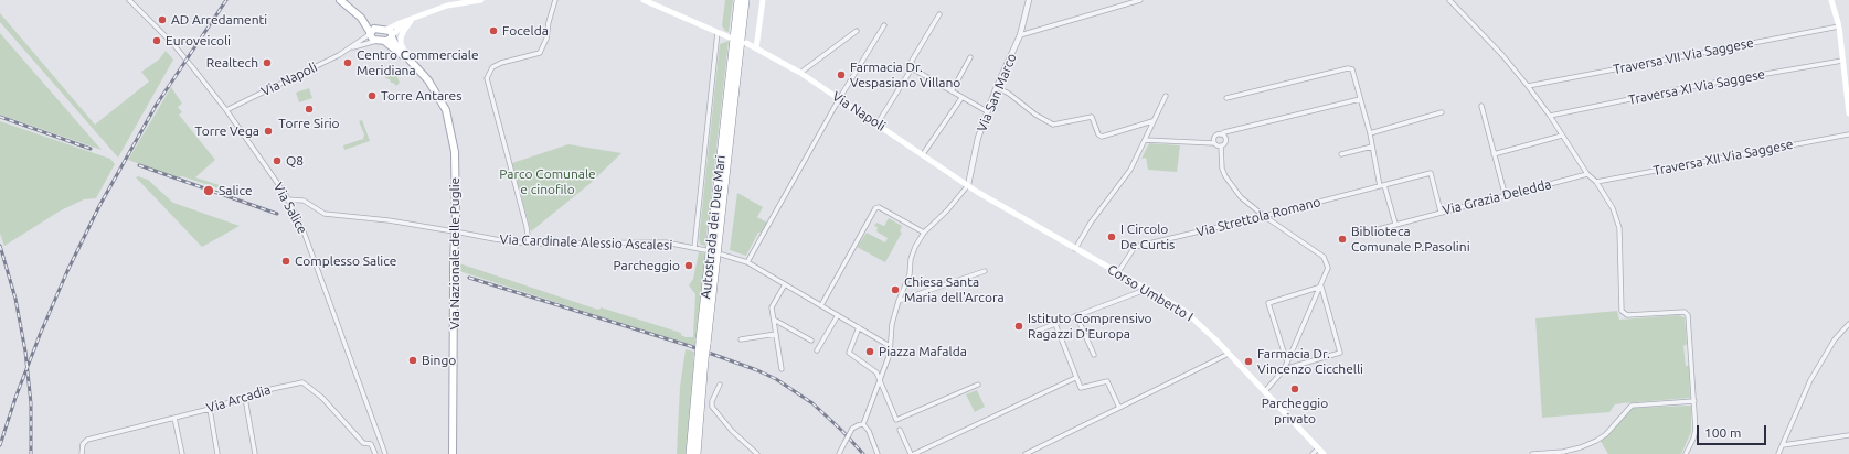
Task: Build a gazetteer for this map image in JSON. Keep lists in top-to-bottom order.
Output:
{
  "streets": {
    "highway": ["Autostrada dei Due Mari"],
    "main road": ["Via Napoli", "Via Nazionale delle Puglie", "Corso Umberto I"],
    "street": [
      "Traversa VII Via Saggese",
      "Traversa XI Via Saggese",
      "Via San Marco",
      "Traversa XII Via Saggese",
      "Via Grazia Deledda",
      "Via Salice",
      "Via Strettola Romano",
      "Via Cardinale Alessio Ascalesi",
      "Via Arcadia"
    ]
  },
  "crossings": [
    ["Via Napoli", "Via San Marco"],
    ["Via Napoli", "Via Salice"],
    ["Via Napoli", "Corso Umberto I"],
    ["Via San Marco", "Corso Umberto I"],
    ["Via Grazia Deledda", "Via Strettola Romano"],
    ["Via Salice", "Via Cardinale Alessio Ascalesi"],
    ["Via Strettola Romano", "Corso Umberto I"]
  ],
  "parks": ["Parco Comunale e cinofilo"],
  "places": [
    "AD Arredamenti",
    "Focelda",
    "Euroveicoli",
    "Realtech",
    "Centro Commerciale Meridiana",
    "Farmacia Dr. Vespasiano Villano",
    "Torre Antares",
    "Torre Sirio",
    "Torre Vega",
    "Q8",
    "Salice",
    "I Circolo De Curtis",
    "Biblioteca Comunale P.Pasolini",
    "Complesso Salice",
    "Parcheggio",
    "Chiesa Santa Maria dell'Arcora",
    "Istituto Comprensivo Ragazzi D'Europa",
    "Piazza Mafalda",
    "Bingo",
    "Farmacia Dr. Vincenzo Cicchelli",
    "Parcheggio privato"
  ],
  "scale_bar": "100 m"
}
